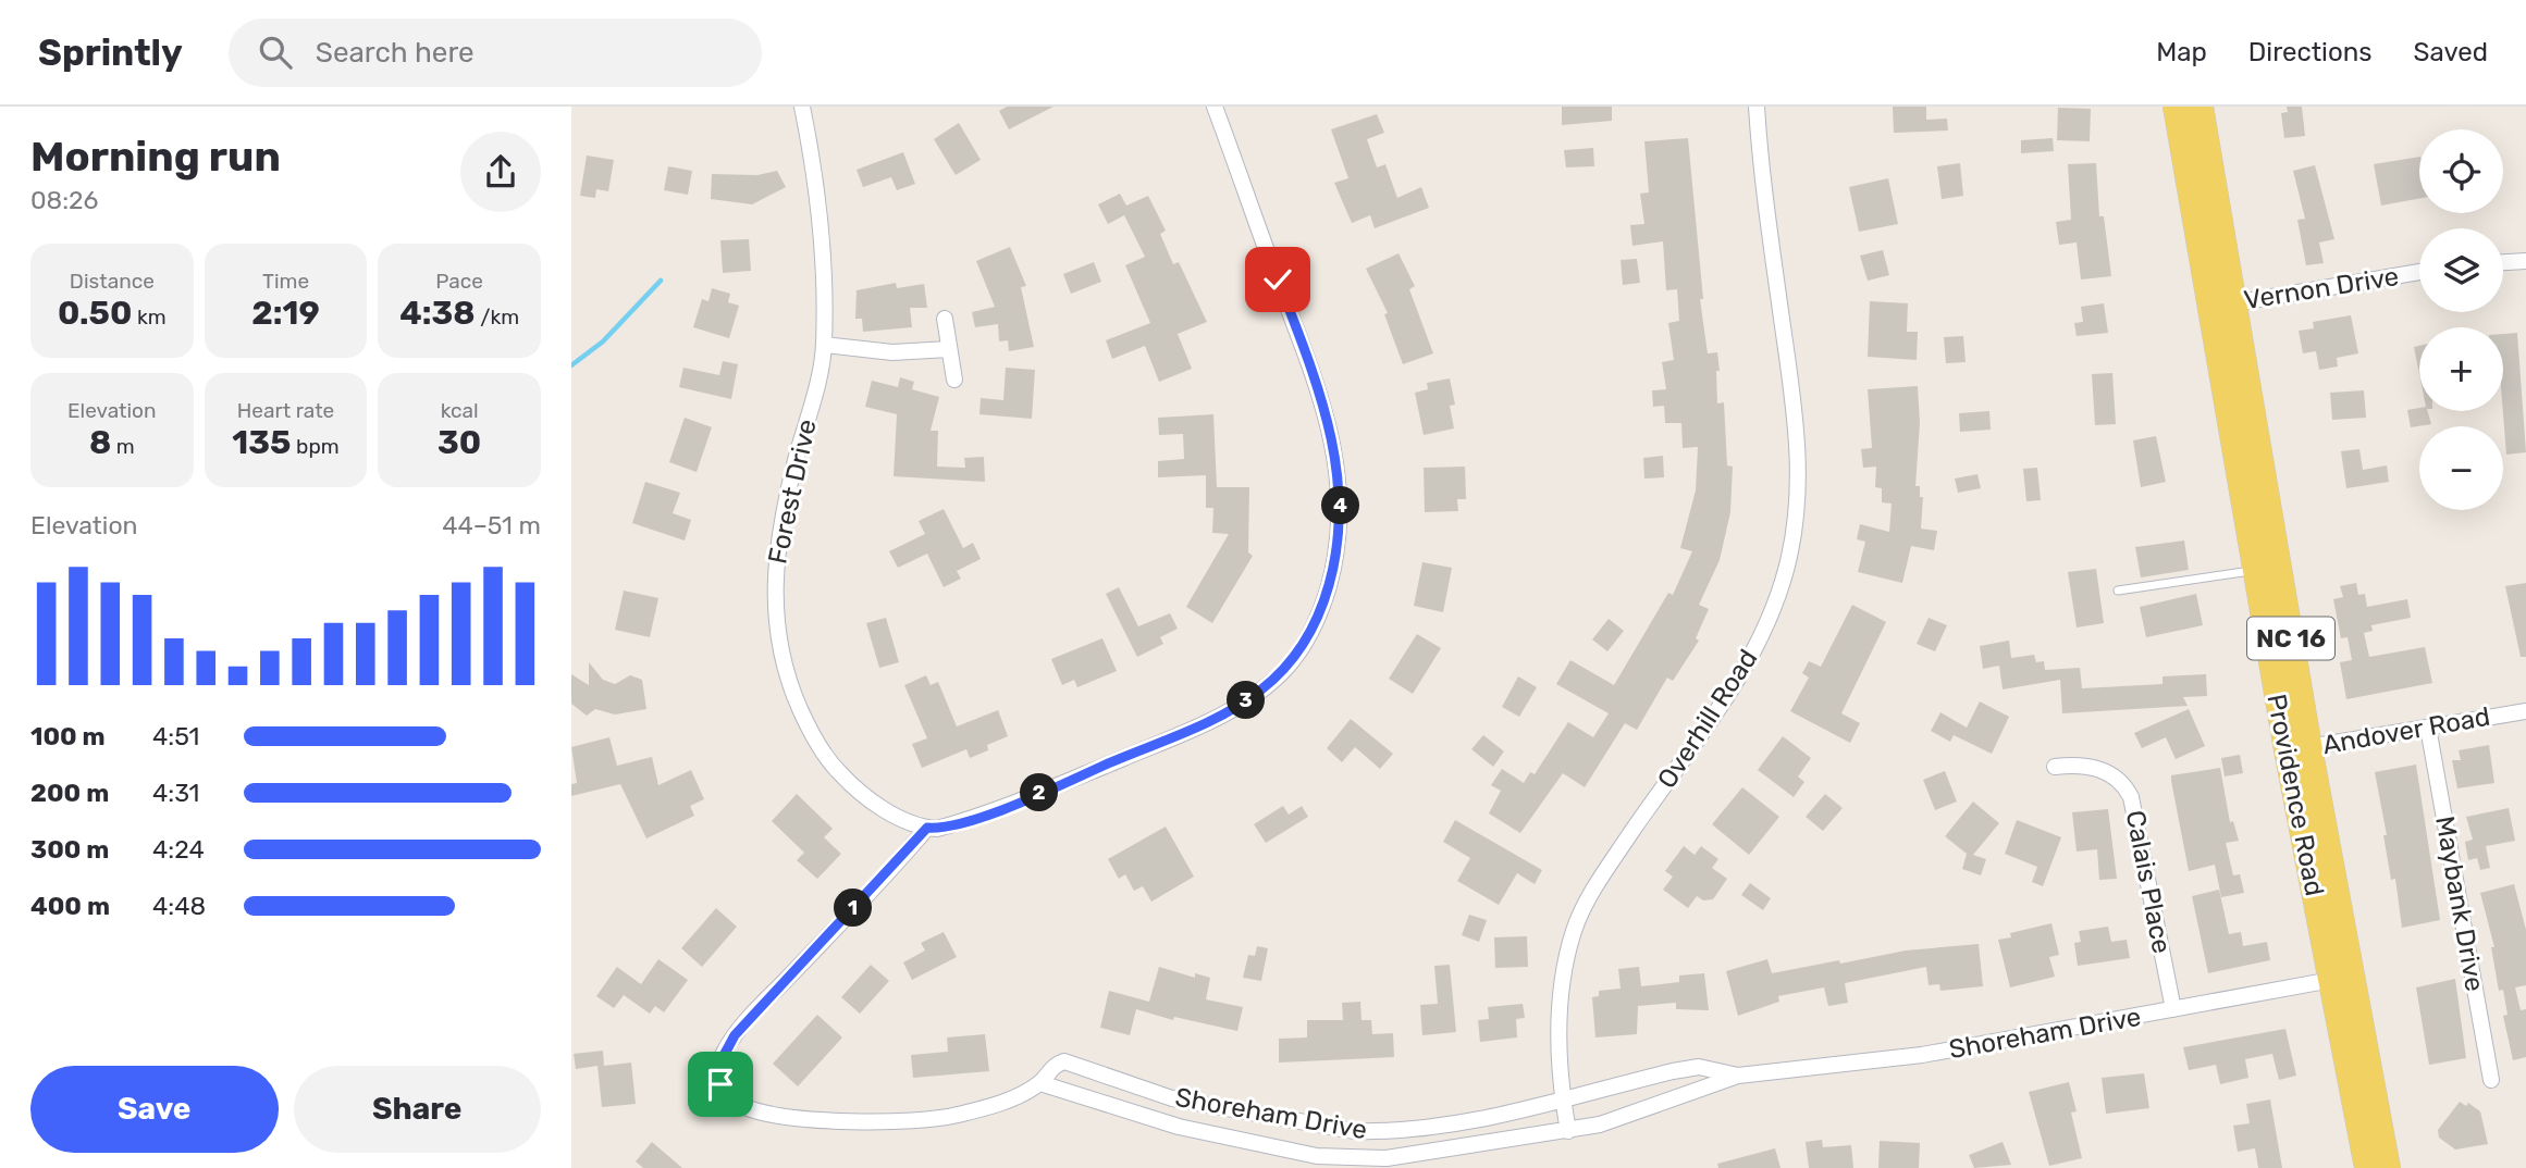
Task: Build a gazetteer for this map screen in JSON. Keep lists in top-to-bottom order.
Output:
{
  "streets": {
    "main road": ["NC 16", "Providence Road"],
    "street": [
      "Vernon Drive",
      "Forest Drive",
      "Overhill Road",
      "Andover Road",
      "Calais Place",
      "Maybank Drive",
      "Shoreham Drive"
    ]
  },
  "crossings": [
    ["Vernon Drive", "Providence Road"],
    ["Overhill Road", "Shoreham Drive"],
    ["Andover Road", "Providence Road"],
    ["Andover Road", "Maybank Drive"],
    ["Providence Road", "Shoreham Drive"],
    ["Calais Place", "Shoreham Drive"]
  ],
  "page": {
    "header": "Sprintly",
    "search": "Search here",
    "nav": ["Map", "Directions", "Saved"],
    "heading": ["Morning run", "08:26"],
    "map_buttons": ["+", "−"],
    "stats": [
      ["Distance", "0.50 km"],
      ["Time", "2:19"],
      ["Pace", "4:38 /km"],
      ["Elevation", "8 m"],
      ["Heart rate", "135 bpm"],
      ["kcal", "30"]
    ],
    "pins": [
      "4",
      "3",
      "2",
      "1"
    ],
    "chart": ["Elevation", "44–51 m"],
    "list": [
      {
        "name": "100 m",
        "note": "4:51"
      },
      {
        "name": "200 m",
        "note": "4:31"
      },
      {
        "name": "300 m",
        "note": "4:24"
      },
      {
        "name": "400 m",
        "note": "4:48"
      }
    ],
    "buttons": ["Save", "Share"]
  }
}
